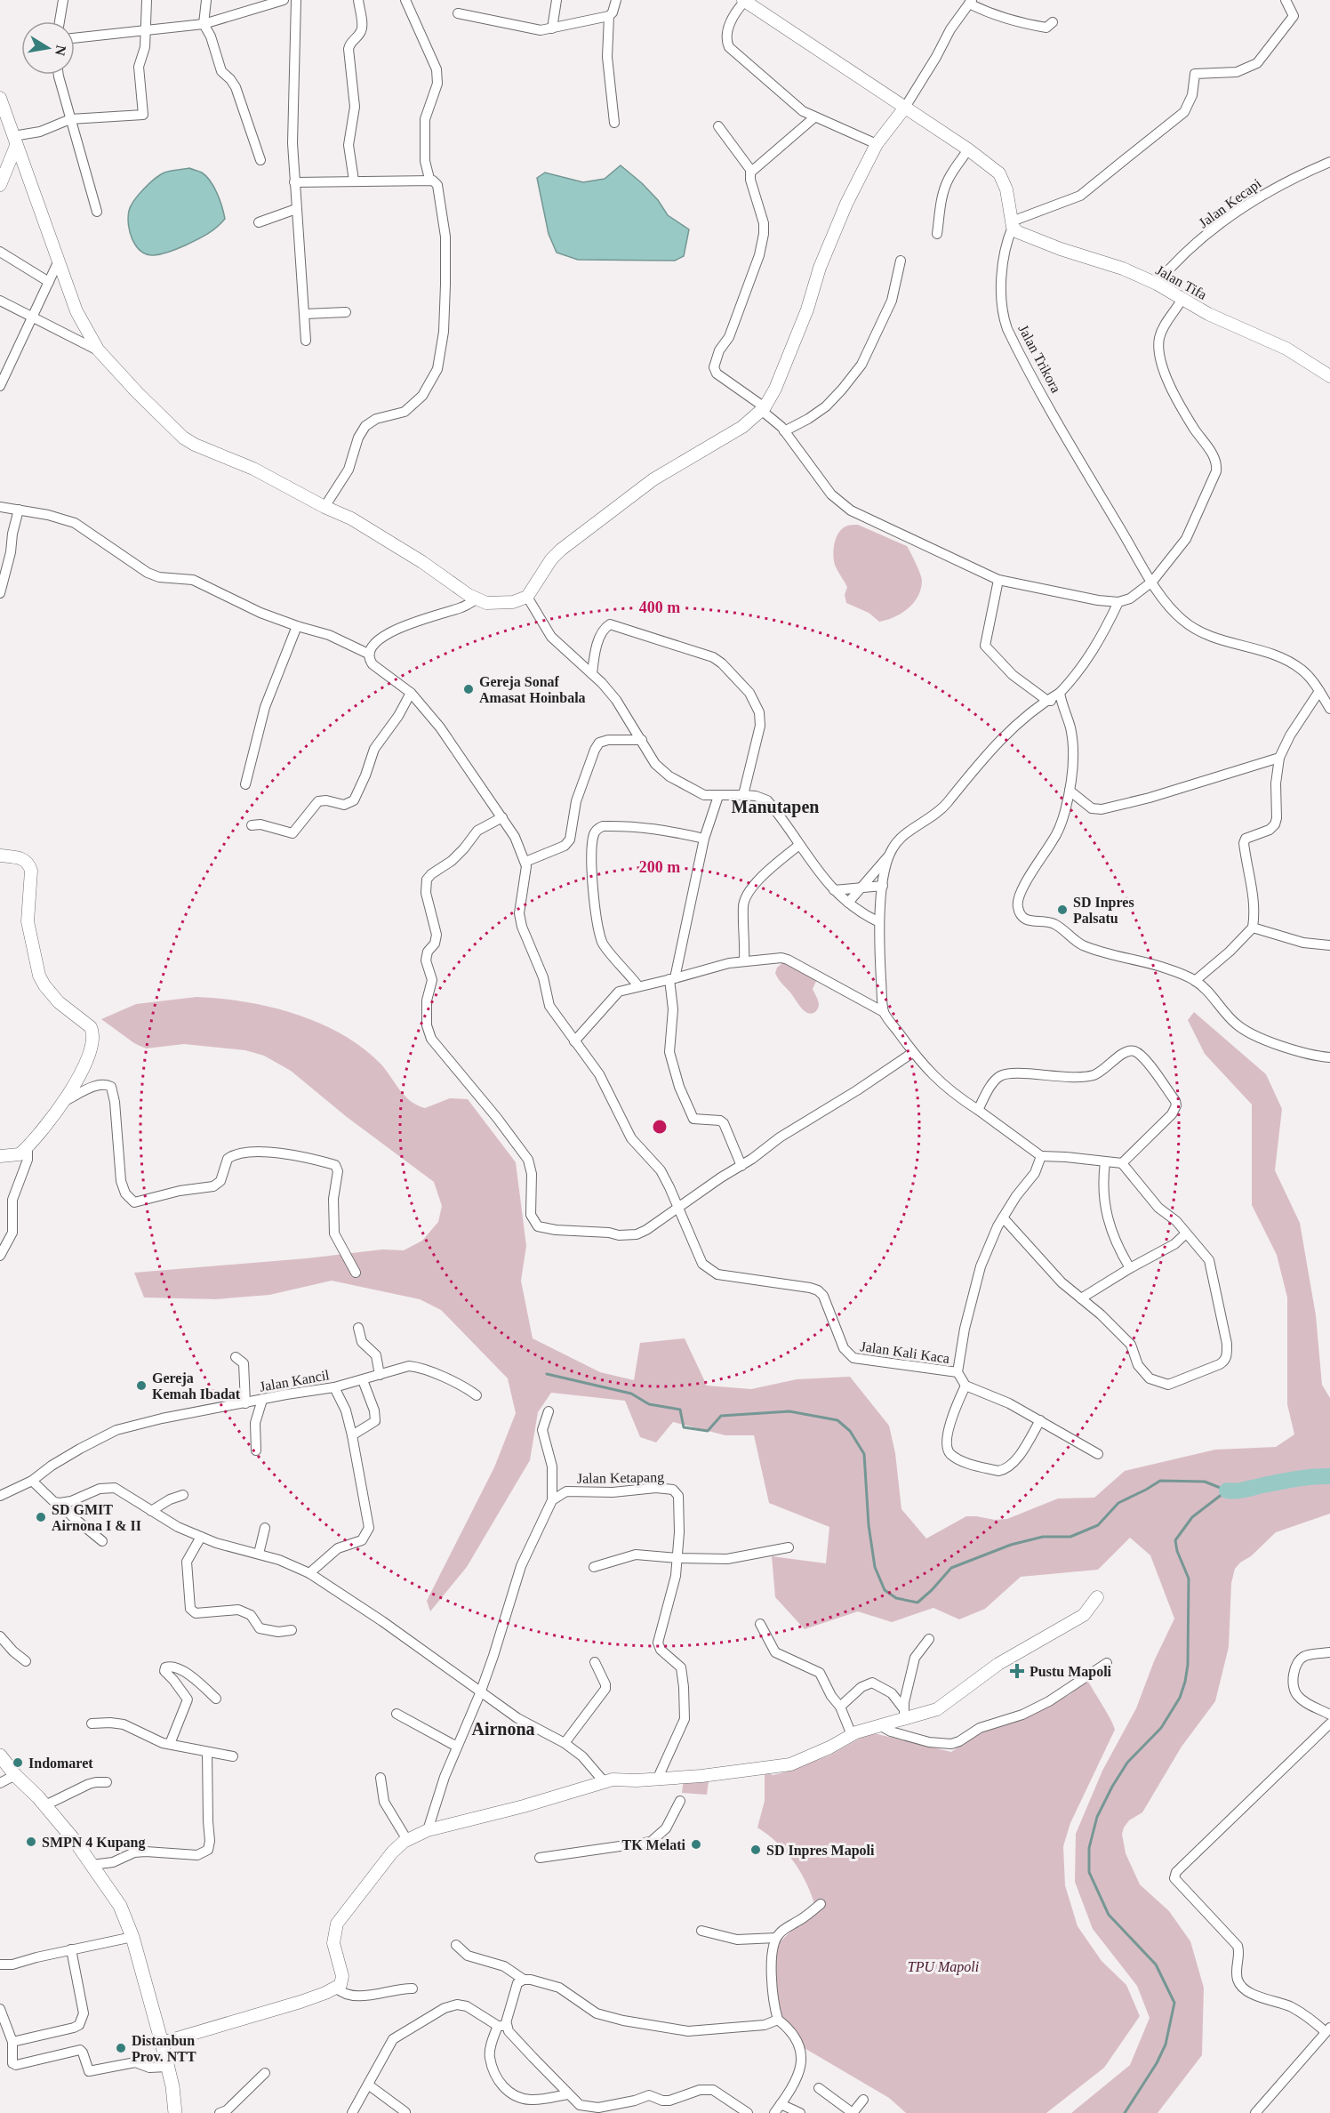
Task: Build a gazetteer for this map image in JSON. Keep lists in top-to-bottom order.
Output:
{
  "streets": {
    "street": [
      "Jalan Kecapi",
      "Jalan Tifa",
      "Jalan Trikora",
      "Jalan Kali Kaca",
      "Jalan Kancil",
      "Jalan Ketapang"
    ]
  },
  "crossings": [
    ["Jalan Kecapi", "Jalan Tifa"],
    ["Jalan Tifa", "Jalan Trikora"]
  ],
  "districts": ["Manutapen", "Airnona"],
  "parks": ["TPU Mapoli"],
  "places": {
    "other": [
      "Gereja Sonaf Amasat Hoinbala",
      "SD Inpres Palsatu",
      "Gereja Kemah Ibadat",
      "SD GMIT Airnona I & II",
      "Indomaret",
      "SMPN 4 Kupang",
      "TK Melati",
      "SD Inpres Mapoli",
      "Distanbun Prov. NTT"
    ],
    "health": ["Pustu Mapoli"]
  },
  "north": "right",
  "rings": ["400 m", "200 m"]
}
